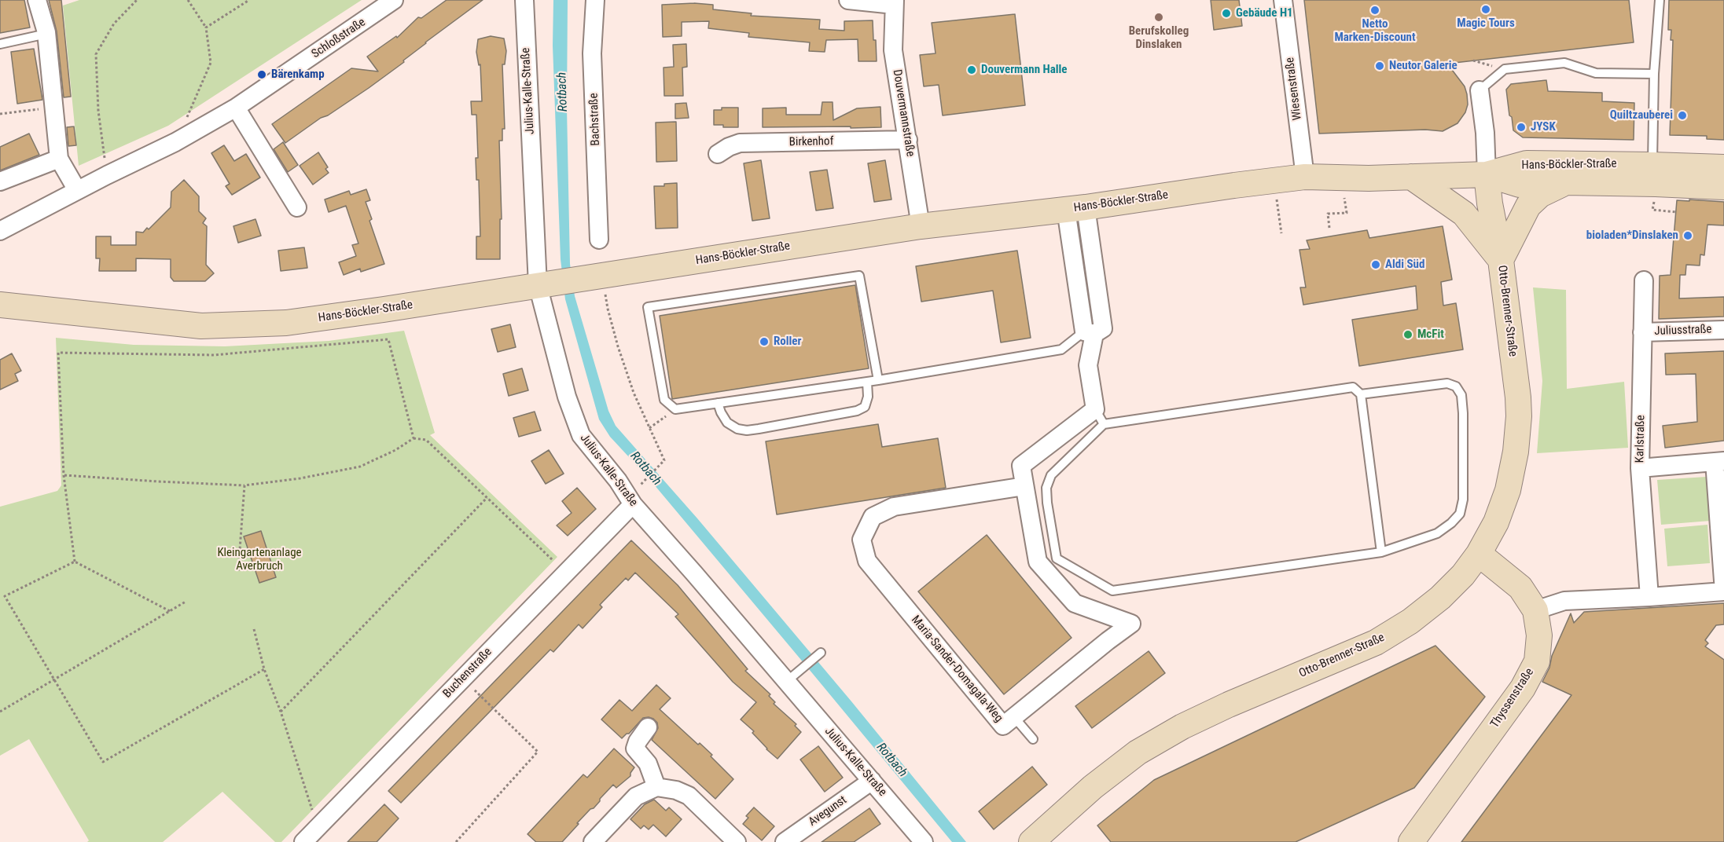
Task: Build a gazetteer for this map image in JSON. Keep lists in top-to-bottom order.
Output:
{
  "streets": {
    "main road": ["Hans-Böckler-Straße", "Otto-Brenner-Straße", "Thyssenstraße"],
    "street": [
      "Schloßstraße",
      "Wiesenstraße",
      "Julius-Kalle-Straße",
      "Douvermannstraße",
      "Bachstraße",
      "Birkenhof",
      "Juliusstraße",
      "Karlstraße",
      "Maria-Sander-Domagala-Weg",
      "Buchenstraße",
      "Avegunst"
    ]
  },
  "crossings": [
    ["Wiesenstraße", "Hans-Böckler-Straße"],
    ["Julius-Kalle-Straße", "Hans-Böckler-Straße"],
    ["Julius-Kalle-Straße", "Buchenstraße"],
    ["Julius-Kalle-Straße", "Avegunst"],
    ["Douvermannstraße", "Birkenhof"],
    ["Douvermannstraße", "Hans-Böckler-Straße"],
    ["Hans-Böckler-Straße", "Otto-Brenner-Straße"],
    ["Otto-Brenner-Straße", "Thyssenstraße"],
    ["Juliusstraße", "Karlstraße"]
  ],
  "water": ["Rotbach"],
  "parks": ["Kleingartenanlage Averbruch"],
  "places": [
    "Magic Tours",
    "Netto Marken-Discount",
    "Gebäude H1",
    "Berufskolleg Dinslaken",
    "Neutor Galerie",
    "Douvermann Halle",
    "Bärenkamp",
    "Quiltzauberei",
    "JYSK",
    "bioladen*Dinslaken",
    "Aldi Süd",
    "McFit",
    "Roller"
  ]
}
